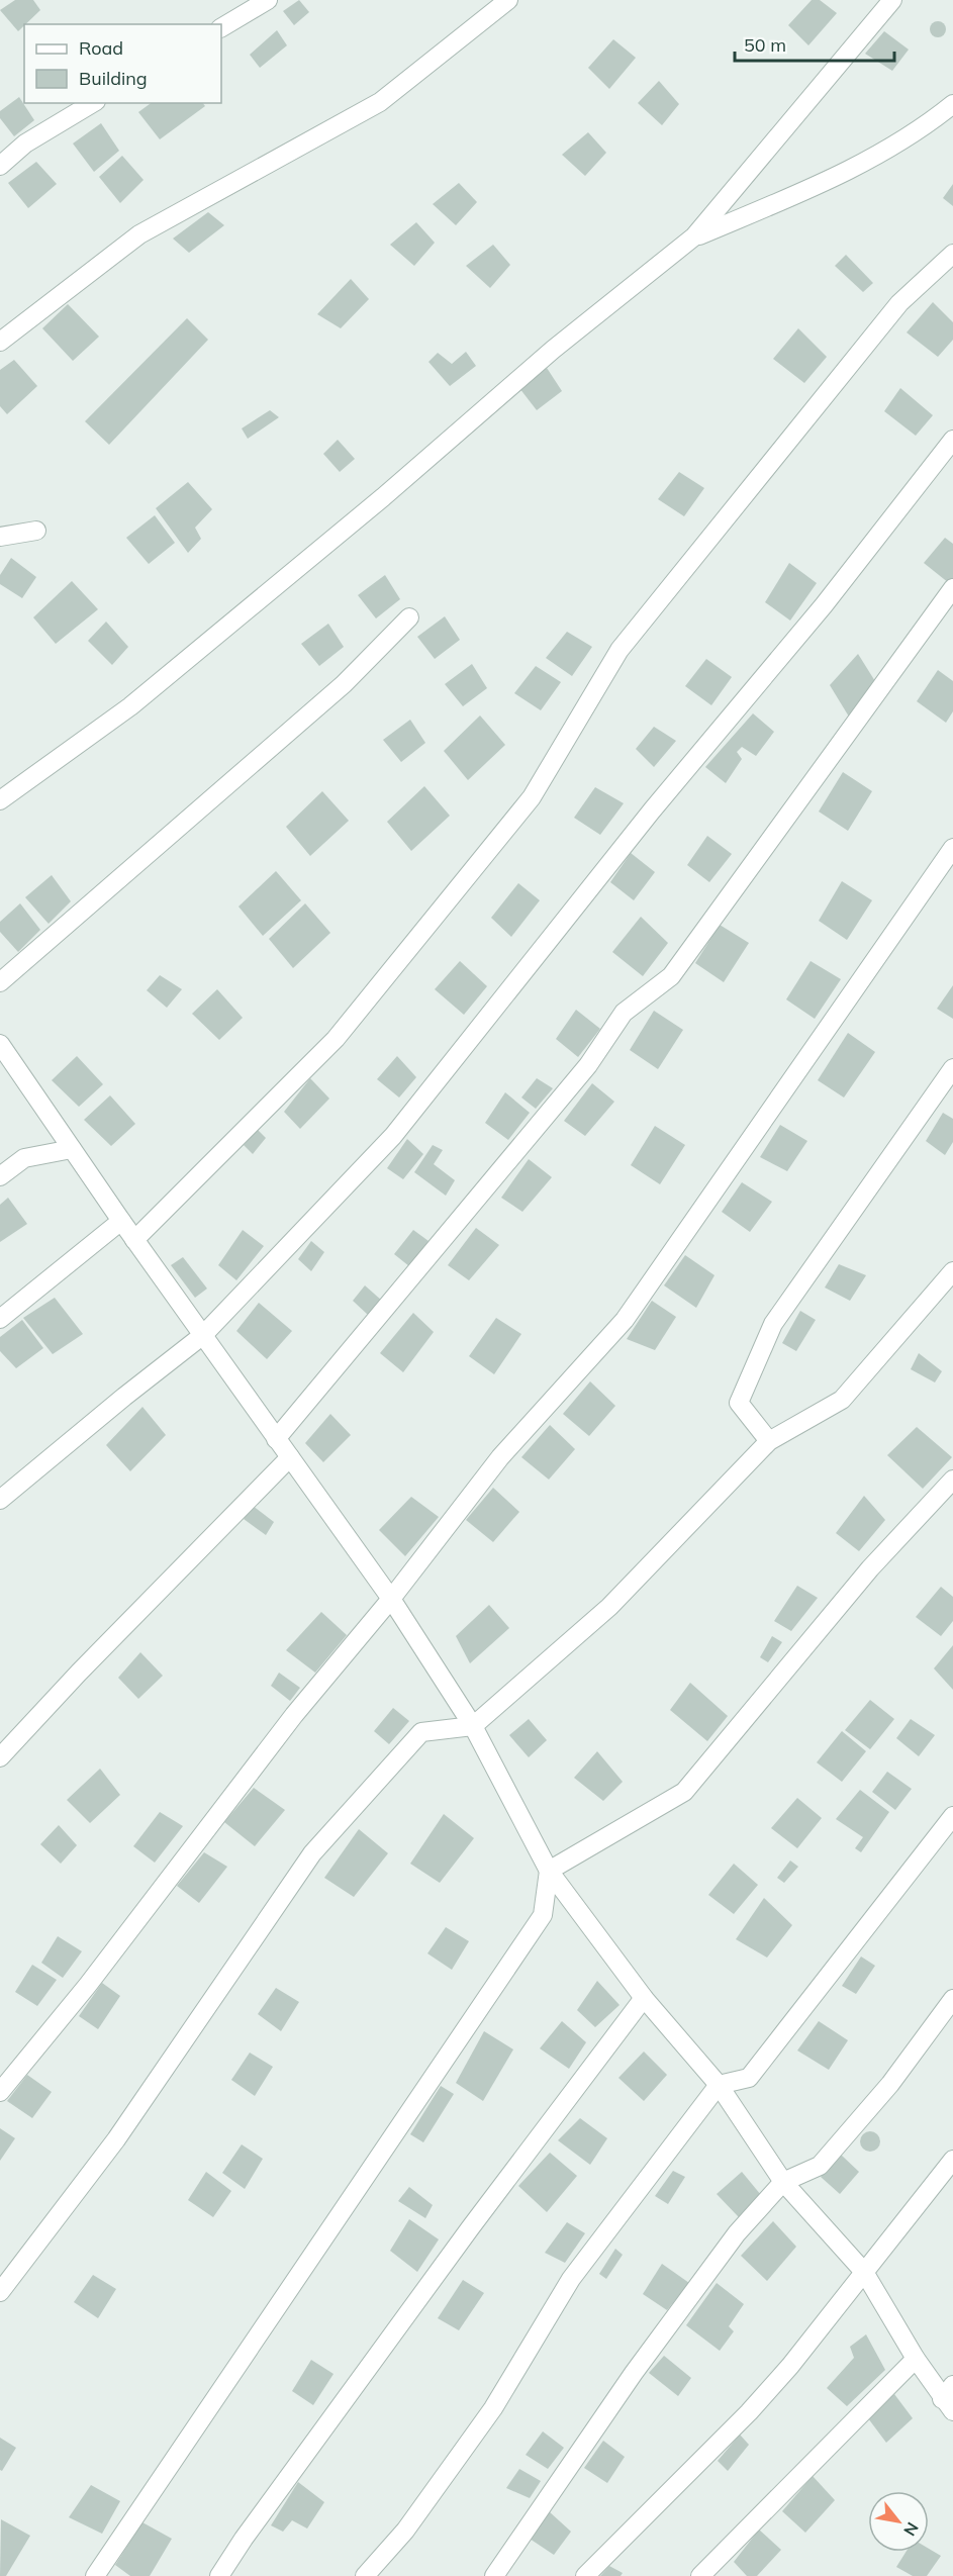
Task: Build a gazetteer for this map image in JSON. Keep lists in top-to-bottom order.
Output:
{
  "legend": ["Road", "Building"],
  "scale_bar": "50 m",
  "north": "bottom right"
}
